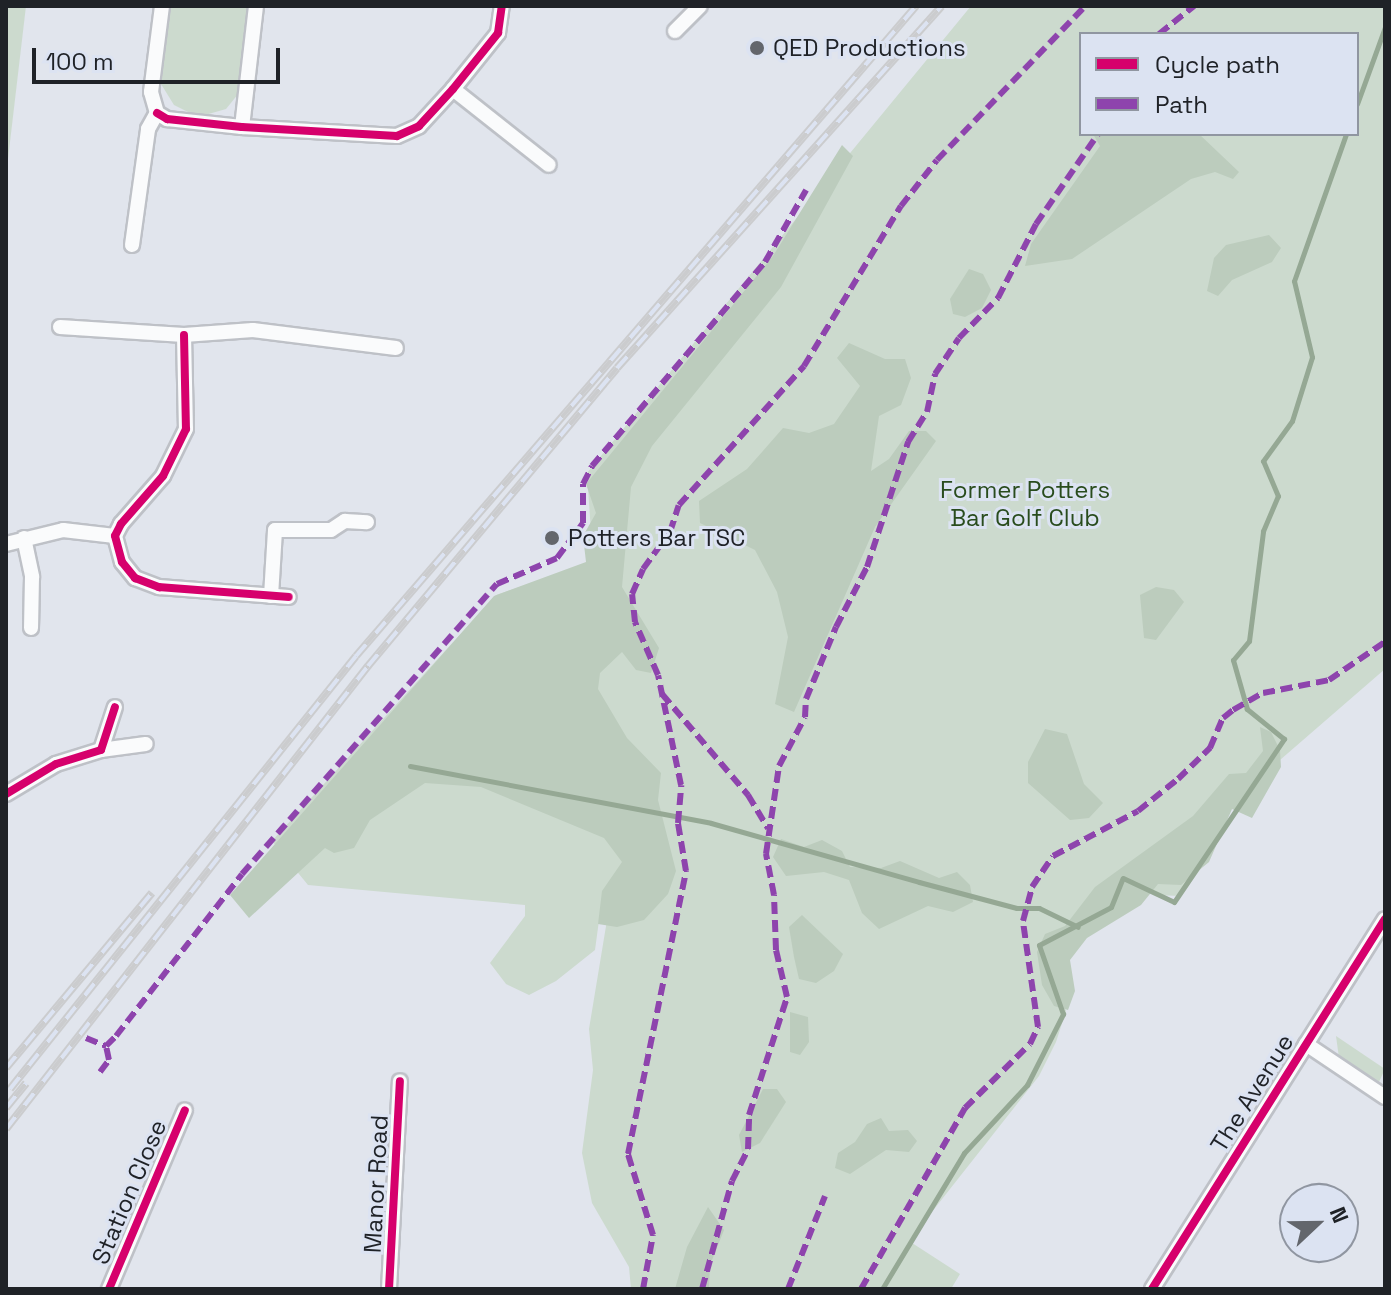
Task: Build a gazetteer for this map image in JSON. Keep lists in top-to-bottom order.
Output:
{
  "streets": {
    "street": ["The Avenue", "Manor Road", "Station Close"]
  },
  "parks": ["Former Potters Bar Golf Club"],
  "places": ["QED Productions", "Potters Bar TSC"],
  "legend": ["Cycle path", "Path"],
  "scale_bar": "100 m",
  "north": "right"
}
